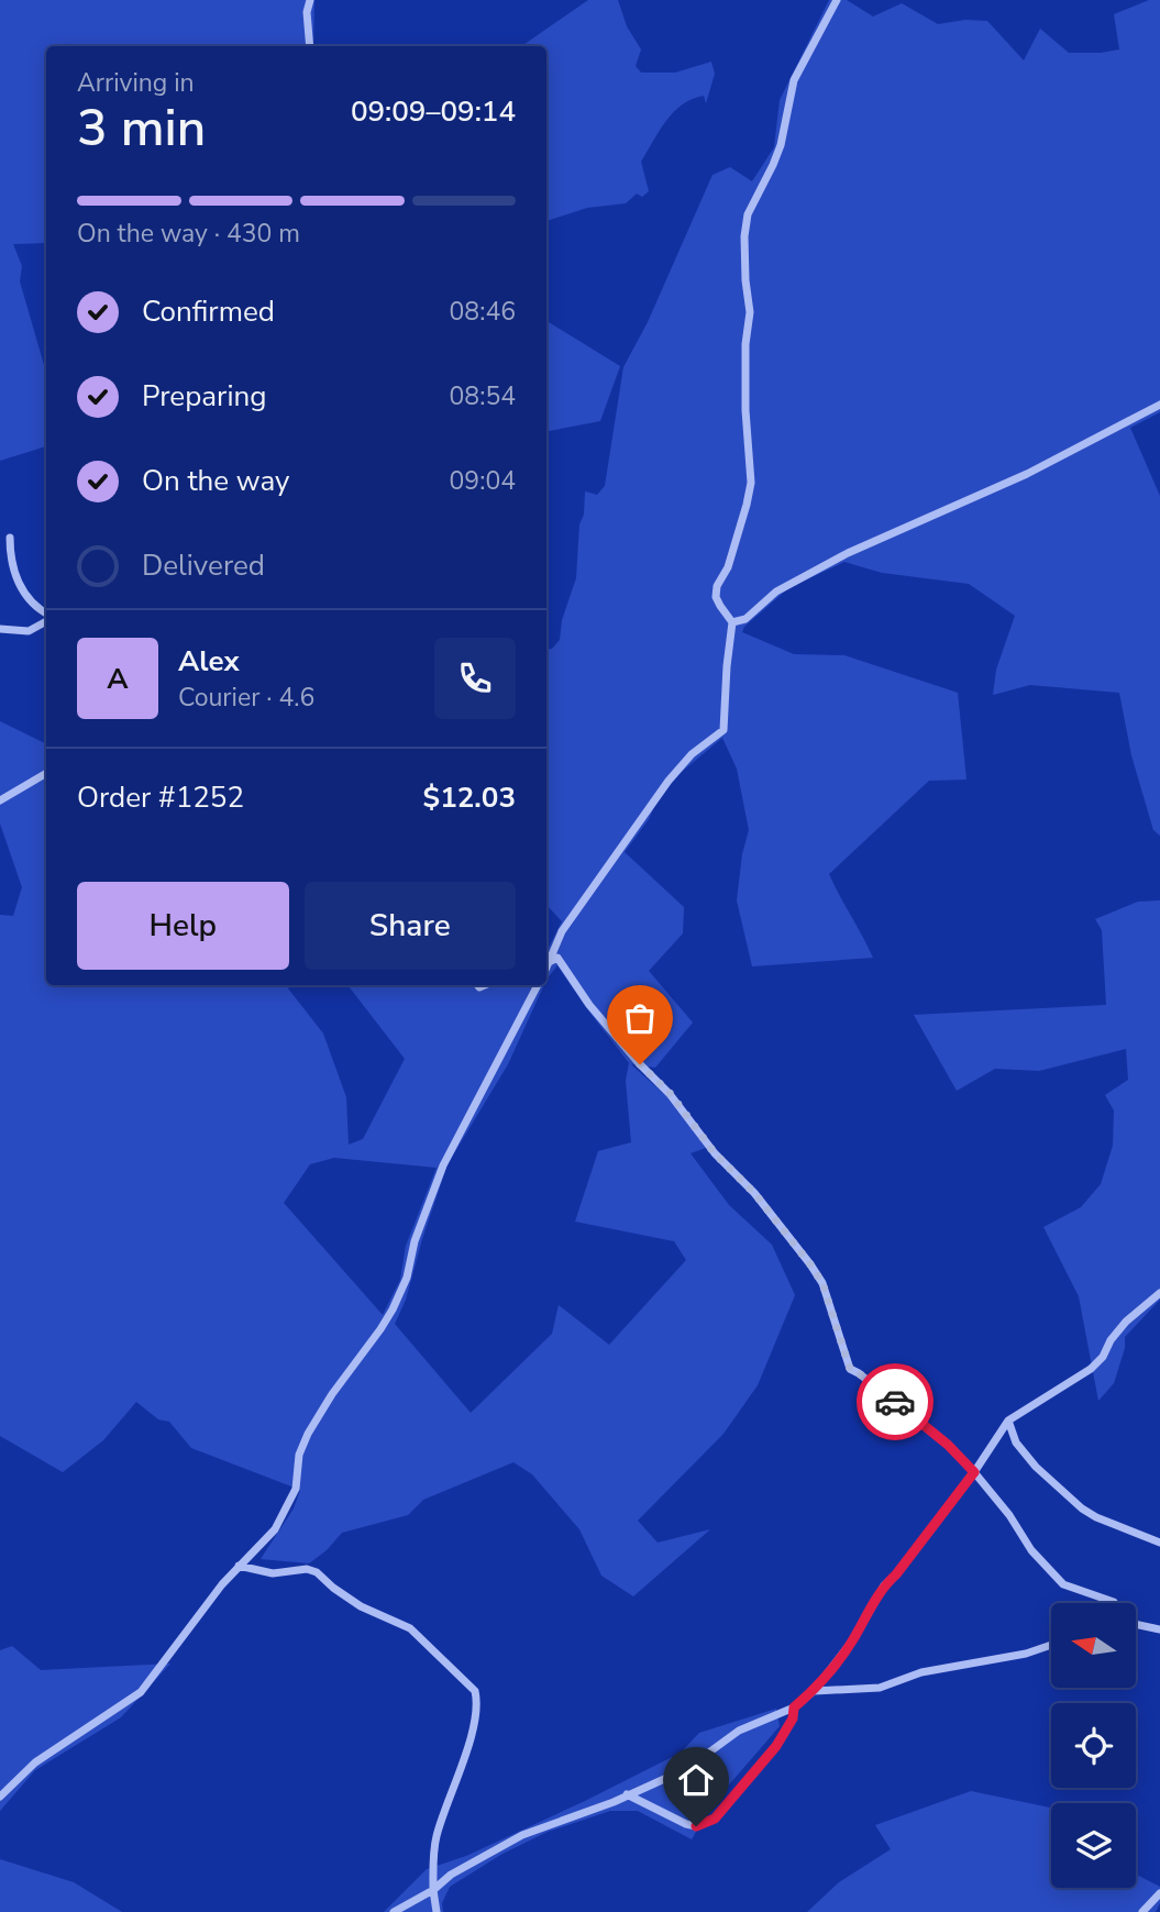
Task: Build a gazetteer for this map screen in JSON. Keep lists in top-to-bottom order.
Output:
{
  "north": "left",
  "page": {
    "heading": ["3 min", "Arriving in", "09:09–09:14"],
    "panel": [
      "Alex",
      "Courier · 4.6",
      "Order #1252",
      "$12.03"
    ],
    "bar": "On the way · 430 m",
    "list": [
      ["Confirmed", "08:46"],
      ["Preparing", "08:54"],
      ["On the way", "09:04"],
      "Delivered"
    ],
    "round": "A",
    "buttons": ["Help", "Share"]
  }
}
